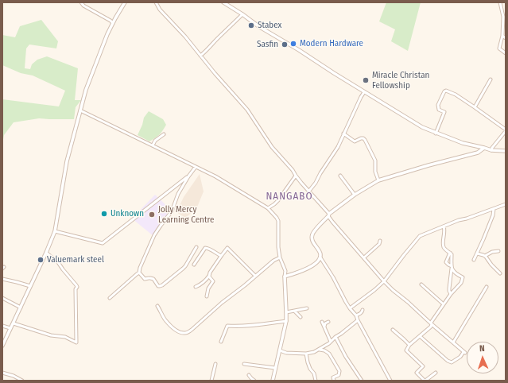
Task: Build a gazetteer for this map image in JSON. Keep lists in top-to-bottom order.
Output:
{
  "districts": ["NANGABO"],
  "places": [
    "Stabex",
    "Modern Hardware",
    "Sasfin",
    "Miracle Christan Fellowship",
    "Unknown",
    "Jolly Mercy Learning Centre",
    "Valuemark steel"
  ],
  "north": "top"
}
